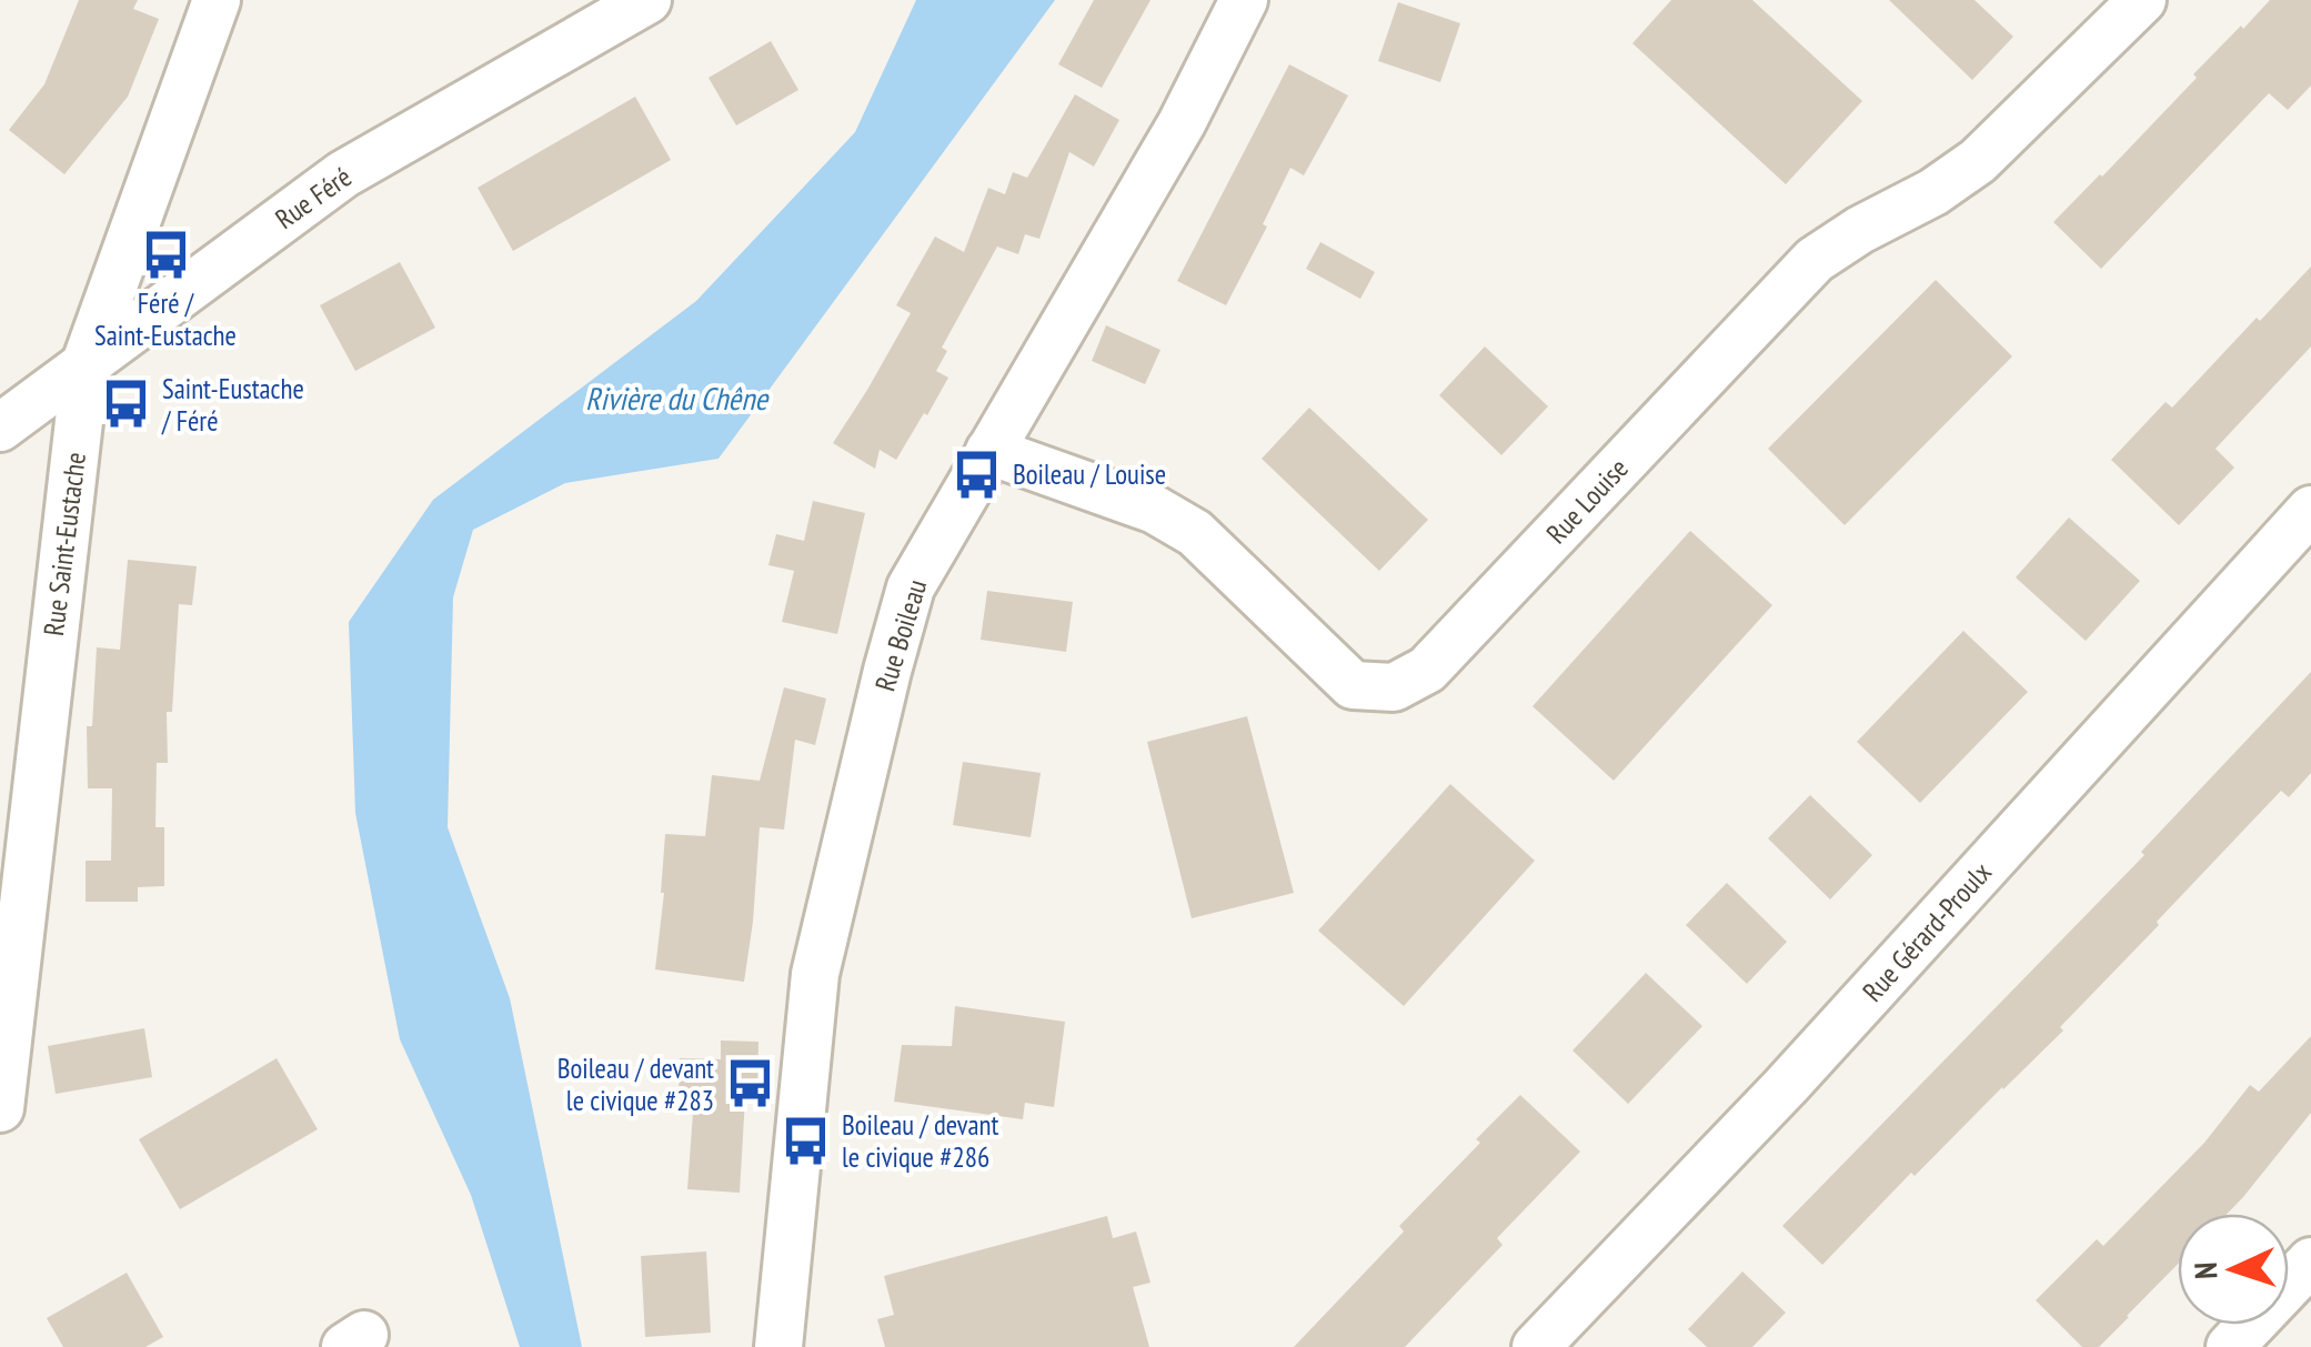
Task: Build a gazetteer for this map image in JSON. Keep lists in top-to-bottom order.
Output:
{
  "streets": {
    "street": [
      "Rue Féré",
      "Rue Louise",
      "Rue Saint-Eustache",
      "Rue Boileau",
      "Rue Gérard-Proulx"
    ]
  },
  "crossings": [
    ["Rue Féré", "Rue Saint-Eustache"],
    ["Rue Louise", "Rue Boileau"]
  ],
  "water": ["Rivière du Chêne"],
  "places": {
    "bus stop": [
      "Féré / Saint-Eustache",
      "Saint-Eustache / Féré",
      "Boileau / Louise",
      "Boileau / devant le civique #283",
      "Boileau / devant le civique #286"
    ]
  },
  "north": "left"
}
